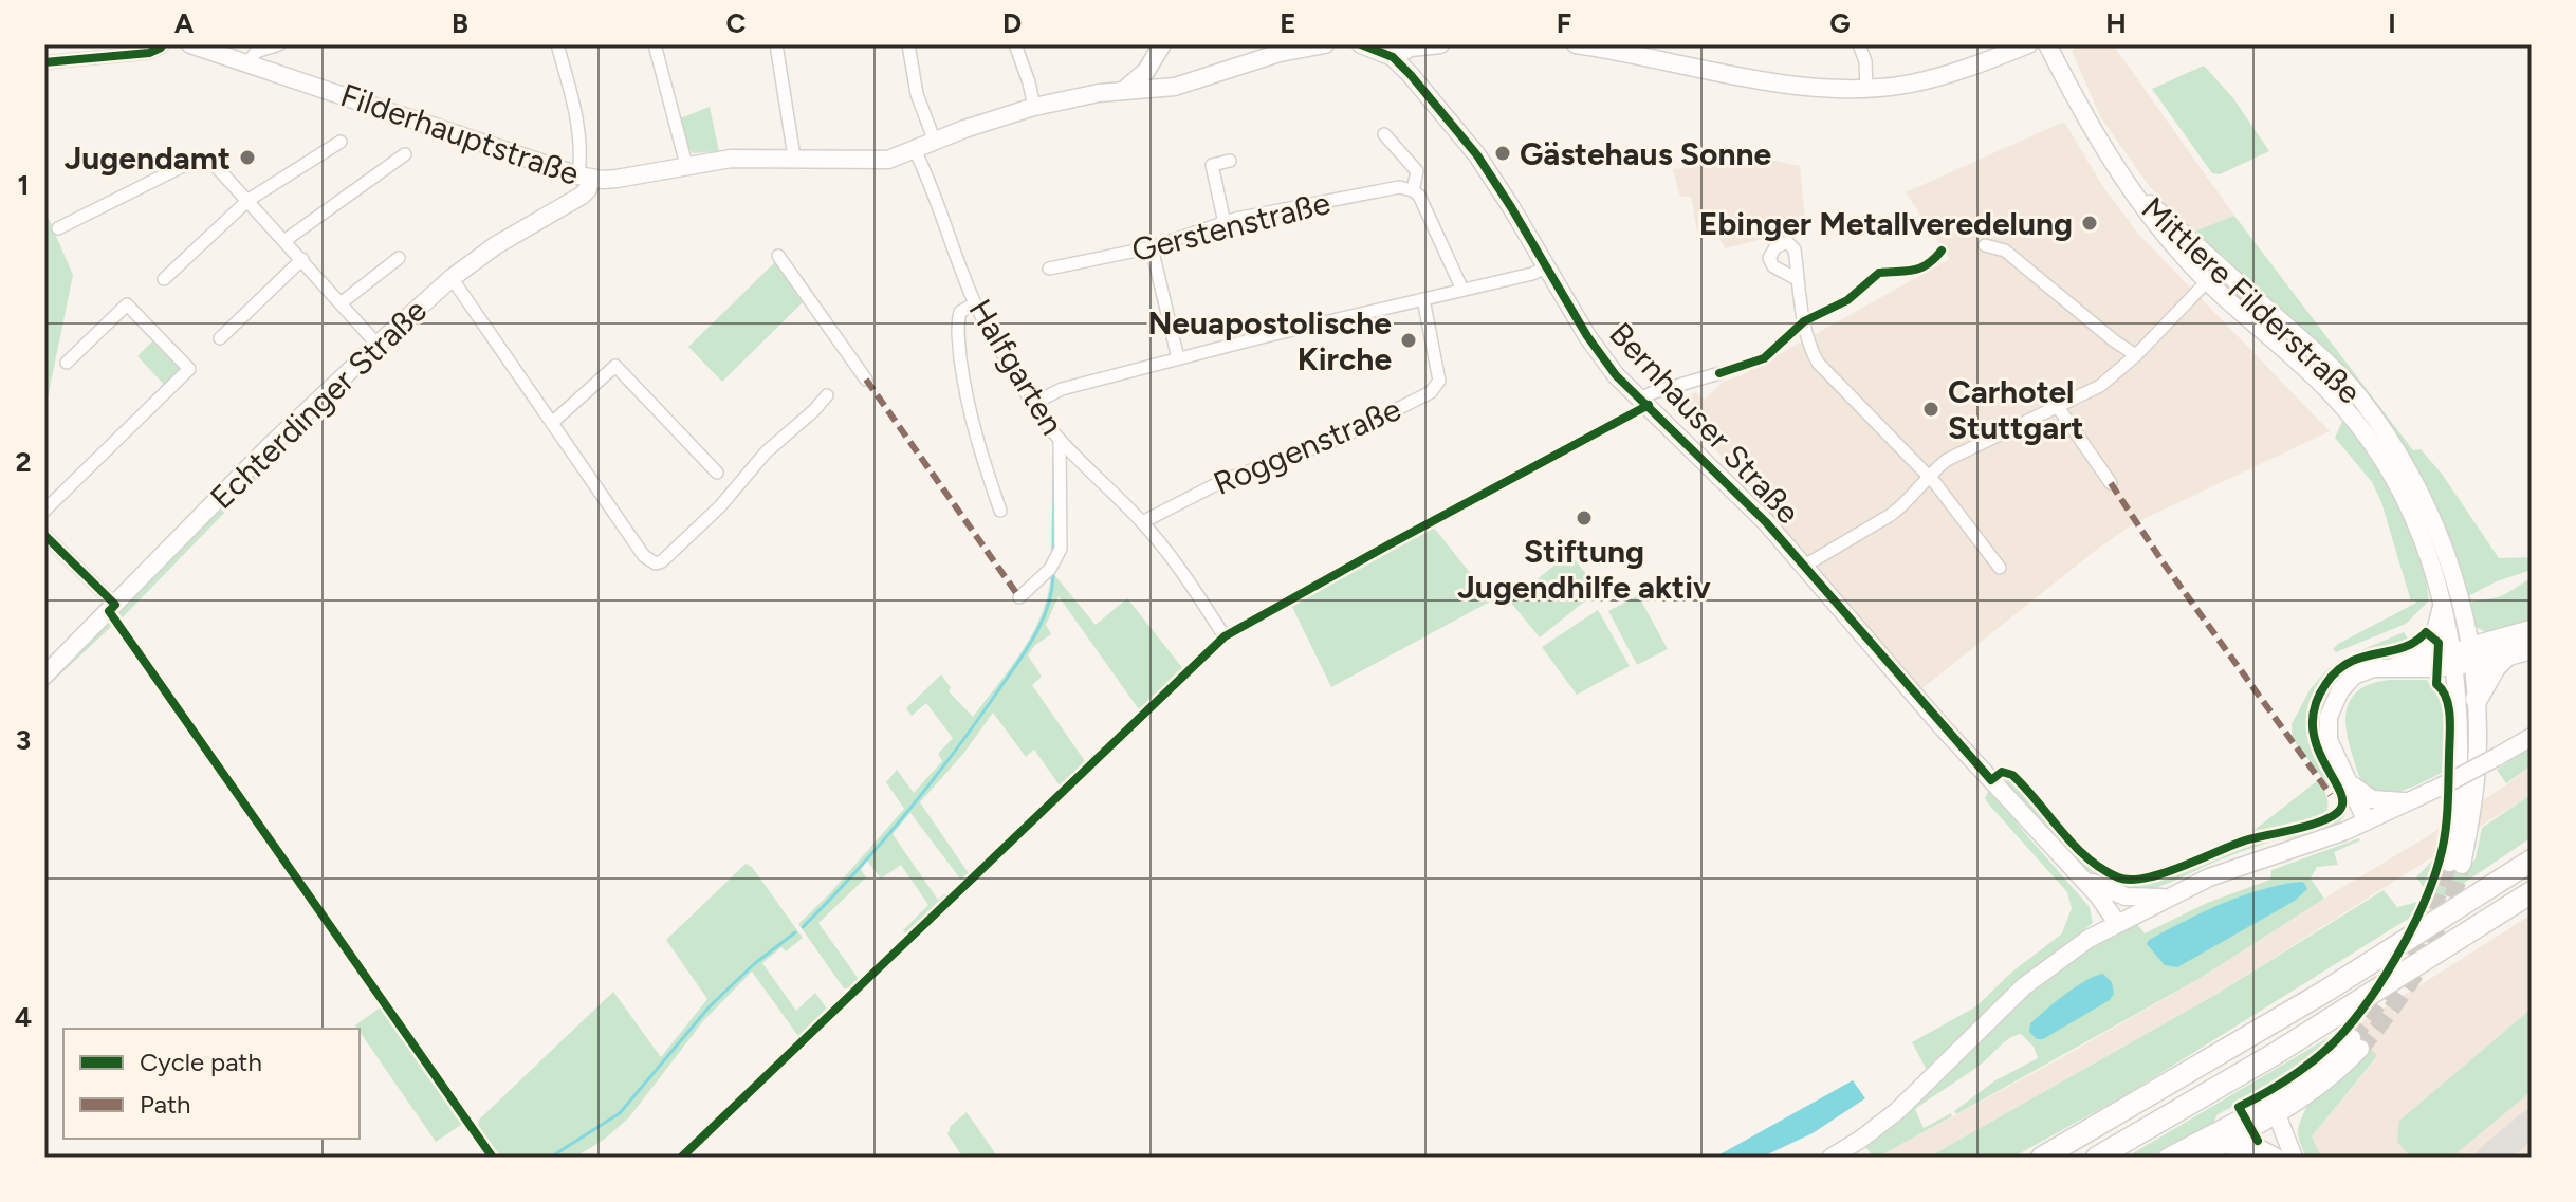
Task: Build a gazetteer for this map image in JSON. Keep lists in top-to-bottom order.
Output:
{
  "streets": {
    "main road": [
      "Filderhauptstraße",
      "Mittlere Filderstraße",
      "Echterdinger Straße",
      "Bernhauser Straße"
    ],
    "street": ["Gerstenstraße", "Halfgarten", "Roggenstraße"]
  },
  "crossings": [
    ["Filderhauptstraße", "Halfgarten"],
    ["Filderhauptstraße", "Echterdinger Straße"],
    ["Halfgarten", "Roggenstraße"]
  ],
  "places": [
    "Gästehaus Sonne",
    "Jugendamt",
    "Ebinger Metallveredelung",
    "Neuapostolische Kirche",
    "Carhotel Stuttgart",
    "Stiftung Jugendhilfe aktiv"
  ],
  "legend": ["Cycle path", "Path"],
  "grid": {
    "columns": [
      "A",
      "B",
      "C",
      "D",
      "E",
      "F",
      "G",
      "H",
      "I"
    ],
    "rows": [
      "1",
      "2",
      "3",
      "4"
    ]
  }
}
